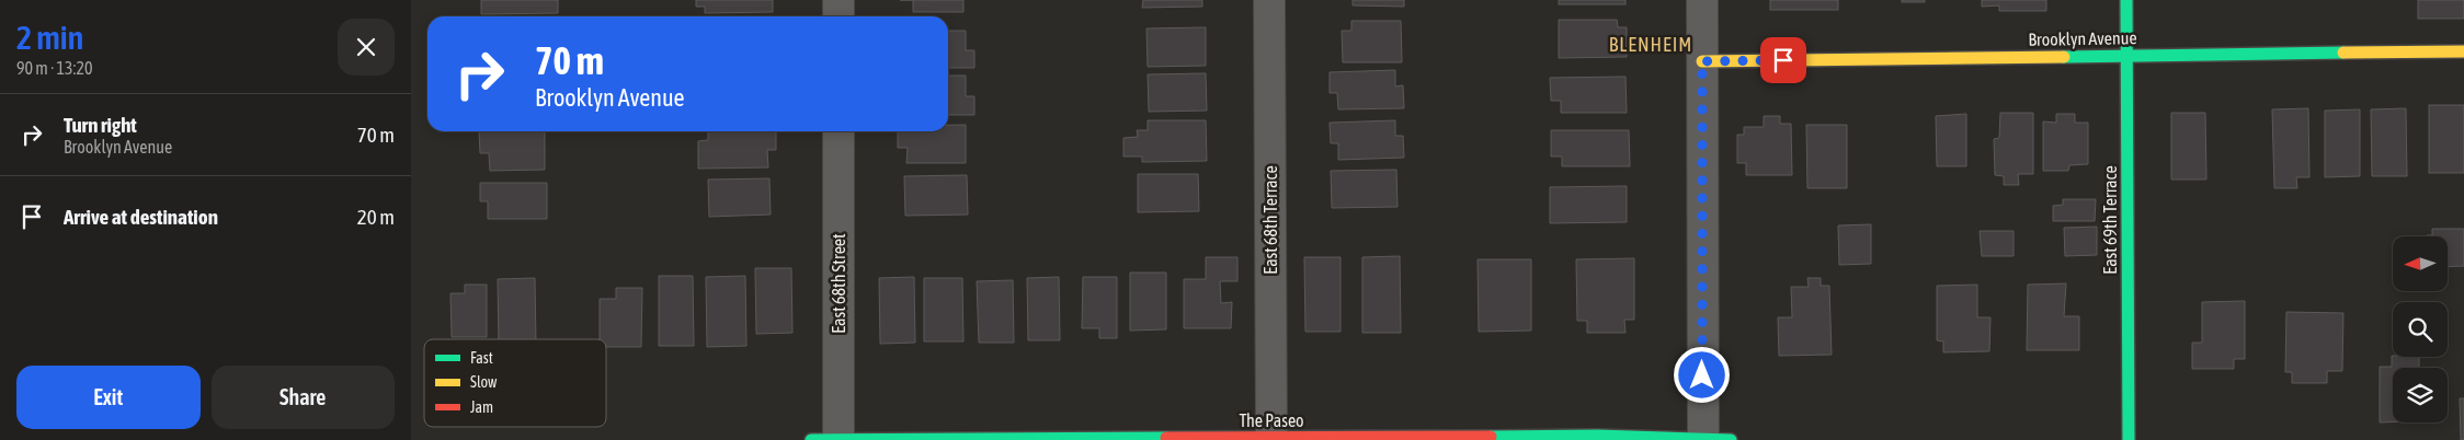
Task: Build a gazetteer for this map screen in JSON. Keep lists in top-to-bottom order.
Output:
{
  "streets": {
    "street": [
      "Brooklyn Avenue",
      "East 68th Terrace",
      "East 69th Terrace",
      "East 68th Street",
      "The Paseo"
    ]
  },
  "crossings": [
    ["Brooklyn Avenue", "East 69th Terrace"],
    ["East 68th Terrace", "The Paseo"],
    ["East 68th Street", "The Paseo"]
  ],
  "districts": ["BLENHEIM"],
  "legend": ["Fast", "Slow", "Jam"],
  "north": "left",
  "page": {
    "heading": ["2 min", "90 m · 13:20"],
    "turn": ["70 m", "Brooklyn Avenue"],
    "list": [
      {
        "name": "Turn right",
        "note": "Brooklyn Avenue",
        "value": "70 m"
      },
      {
        "name": "Arrive at destination",
        "value": "20 m"
      }
    ],
    "buttons": ["Exit", "Share"]
  }
}
